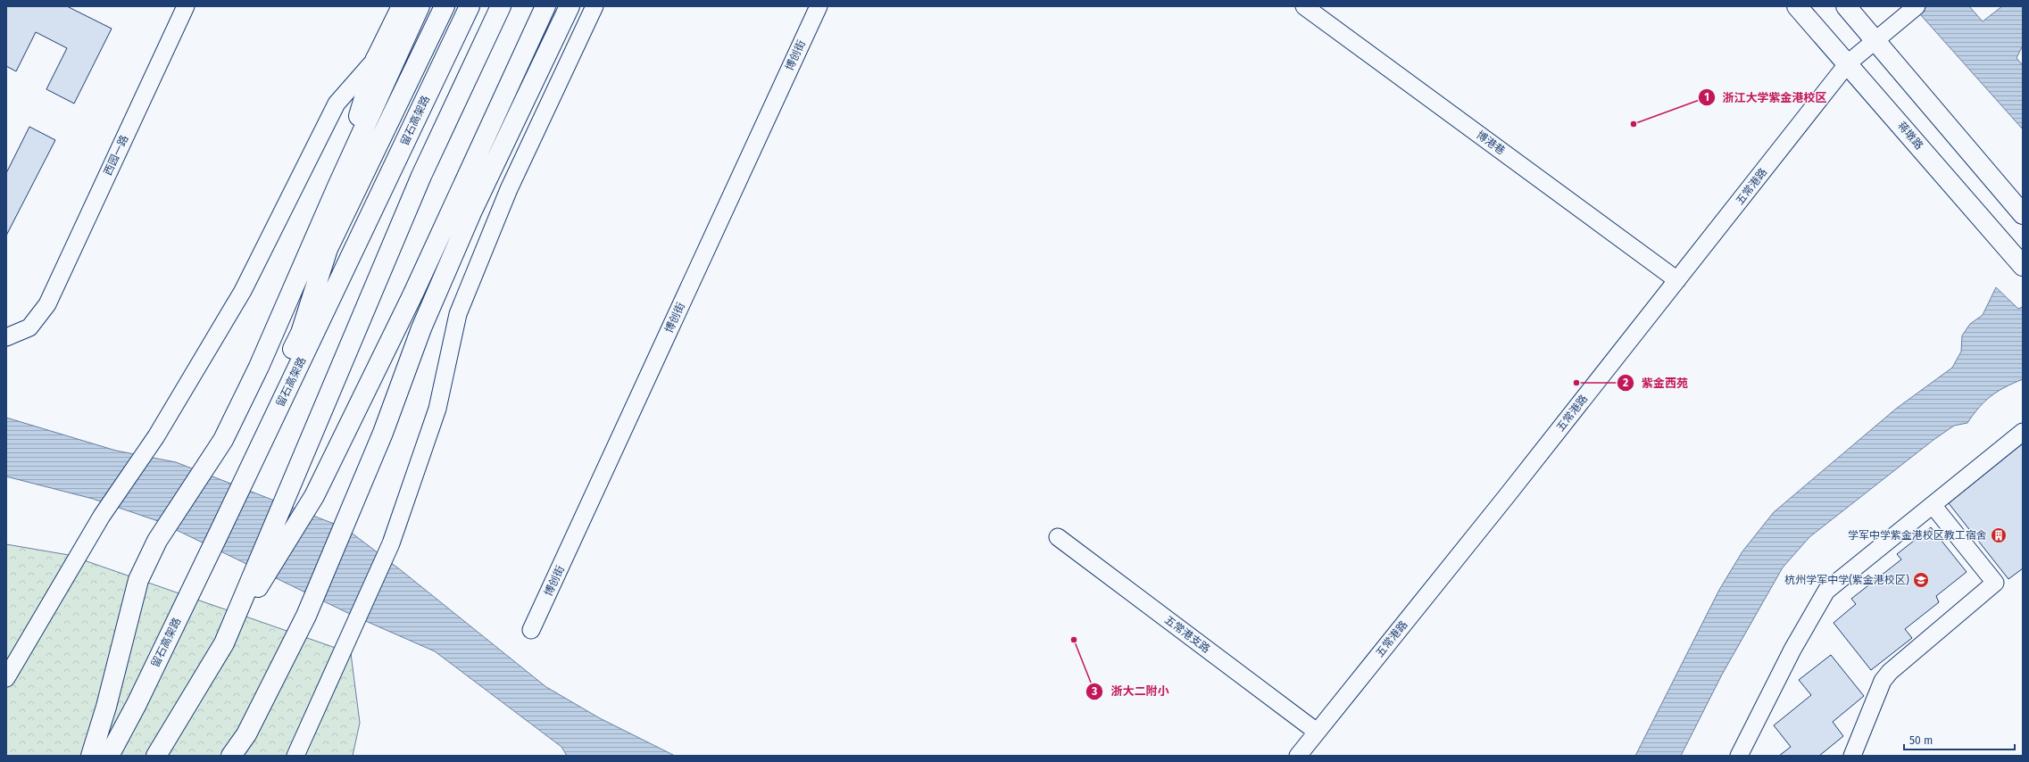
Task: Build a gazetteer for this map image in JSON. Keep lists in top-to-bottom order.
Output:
{
  "streets": {
    "main road": ["留石高架路", "蒋墩路"],
    "street": [
      "博创街",
      "博港巷",
      "西园一路",
      "五常港路",
      "五常港支路"
    ]
  },
  "crossings": [
    ["蒋墩路", "五常港路"],
    ["博港巷", "五常港路"],
    ["五常港路", "五常港支路"]
  ],
  "places": {
    "other": ["浙江大学紫金港校区", "紫金西苑", "浙大二附小"],
    "building": ["学军中学紫金港校区教工宿舍"],
    "school or university": ["杭州学军中学(紫金港校区)"]
  },
  "scale_bar": "50 m"
}
